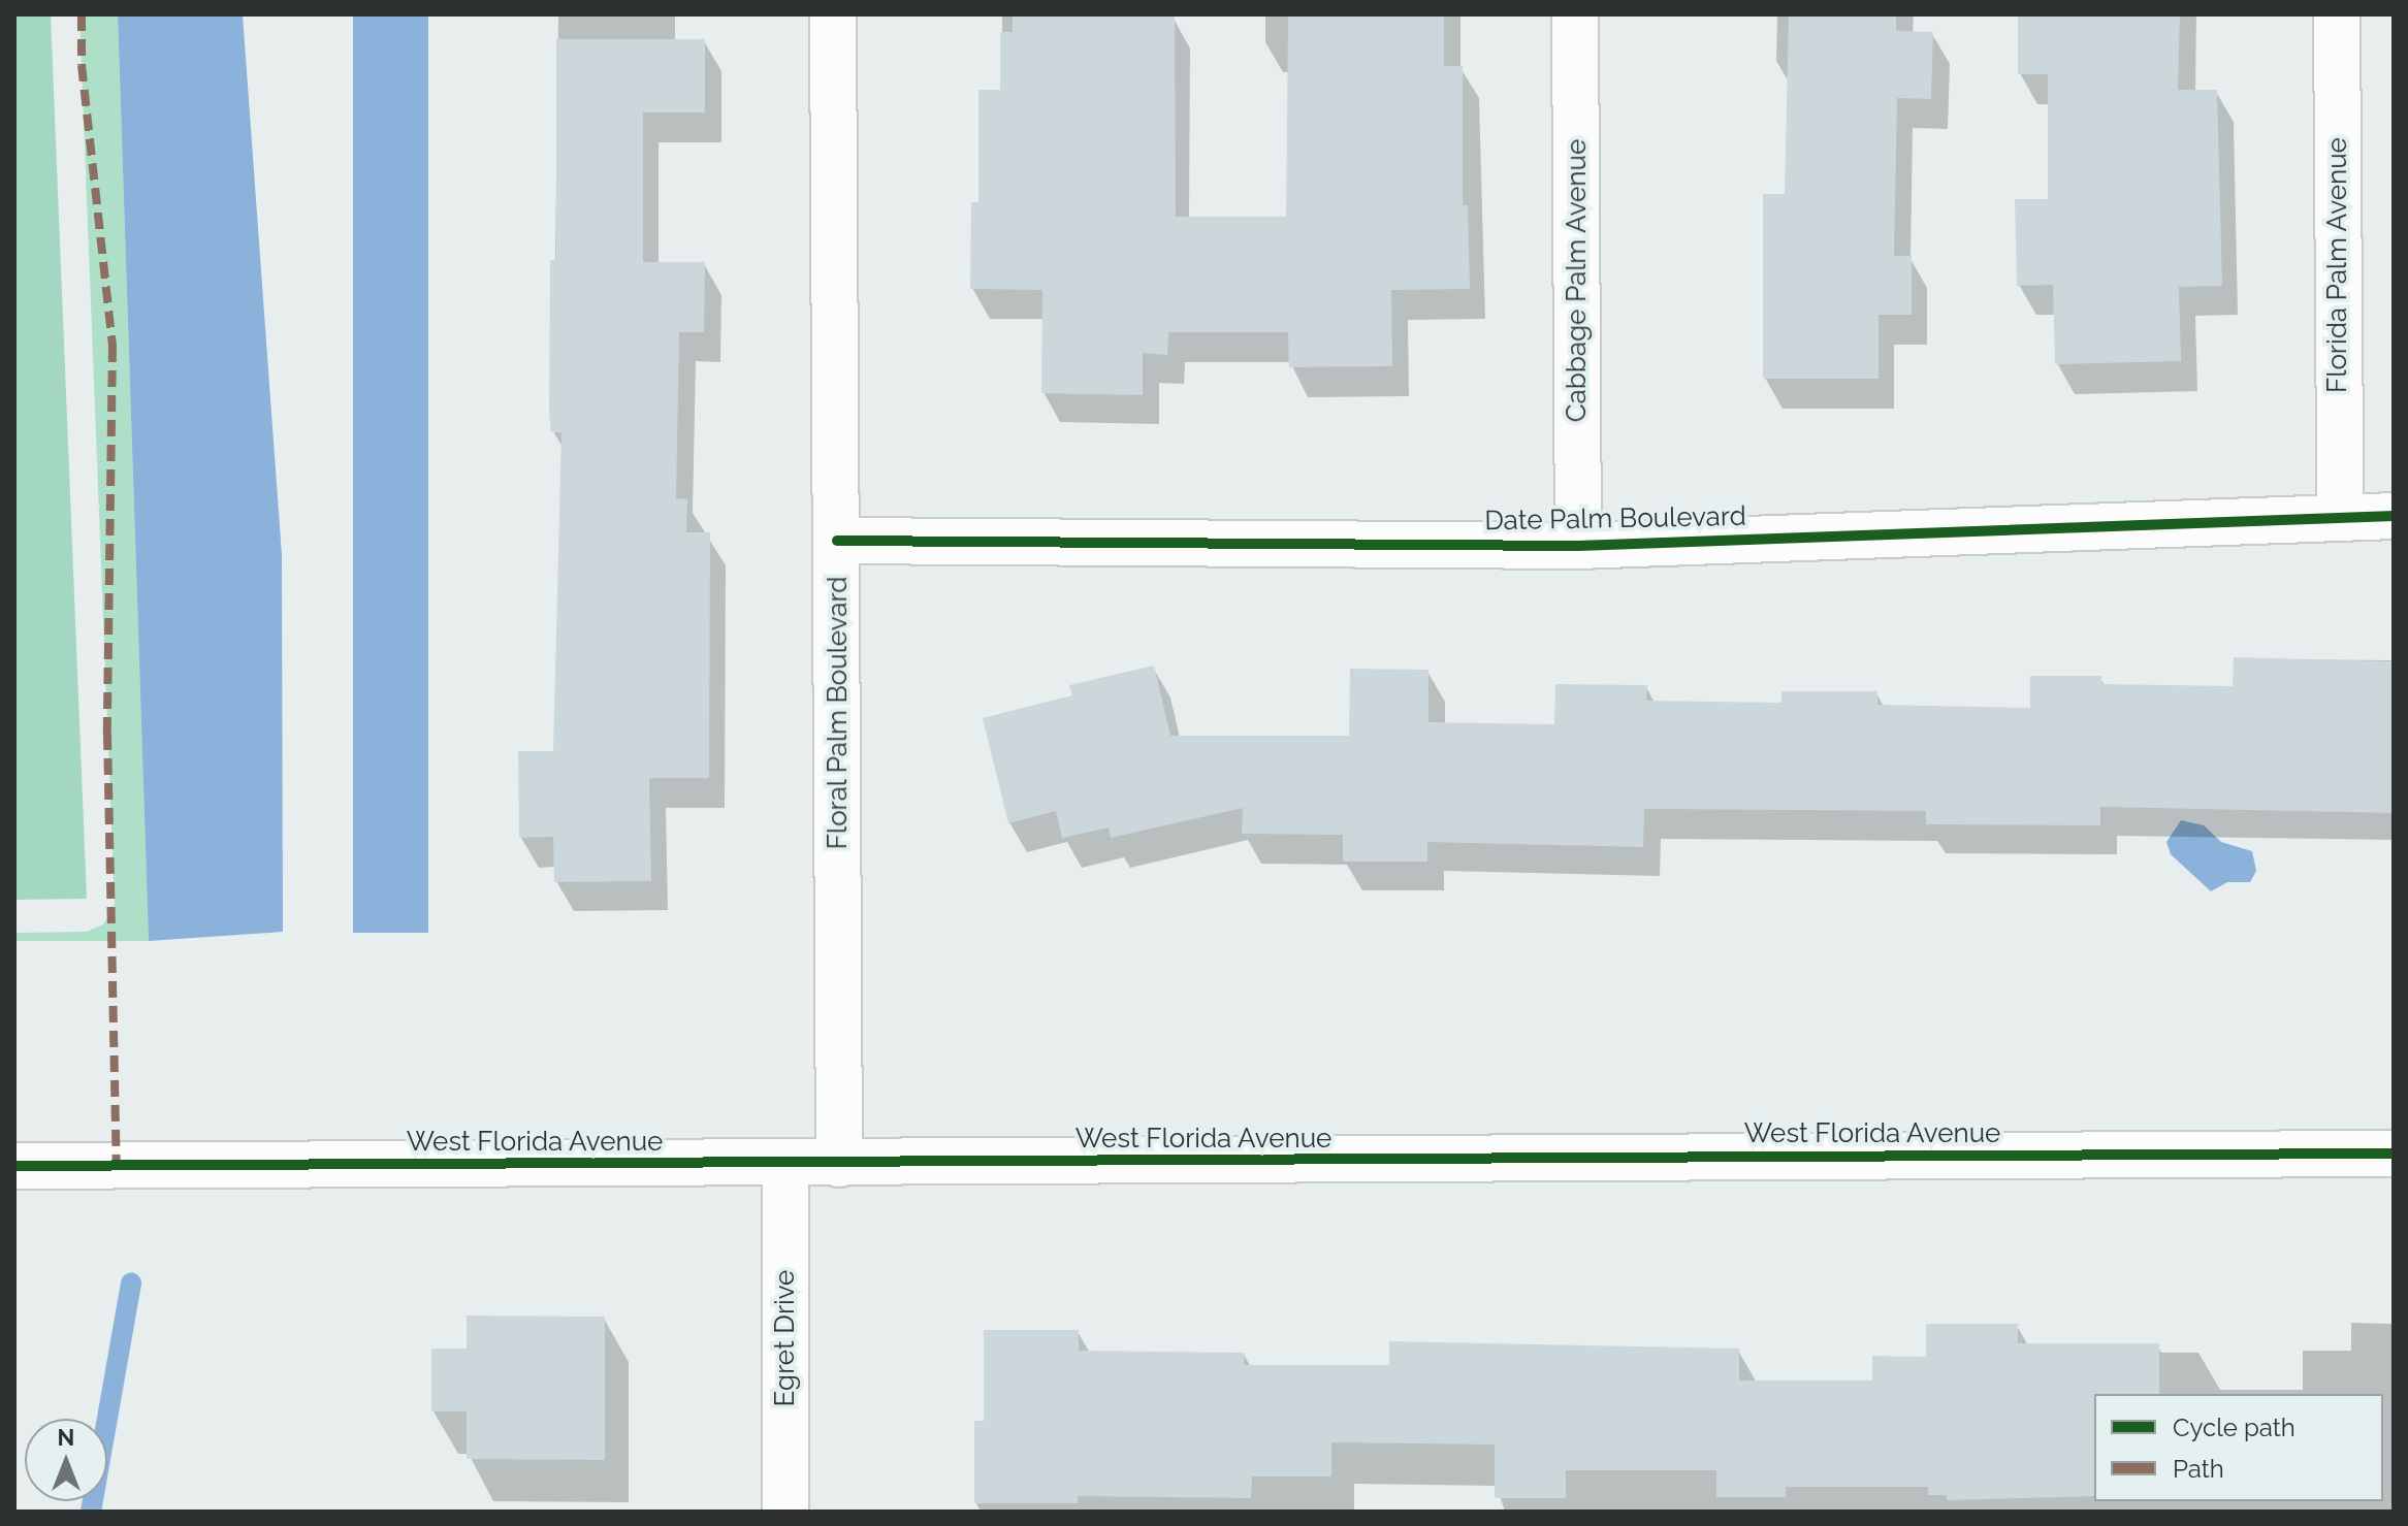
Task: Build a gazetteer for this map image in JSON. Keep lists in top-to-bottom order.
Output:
{
  "streets": {
    "street": [
      "Florida Palm Avenue",
      "Cabbage Palm Avenue",
      "Date Palm Boulevard",
      "Floral Palm Boulevard",
      "West Florida Avenue",
      "Egret Drive"
    ]
  },
  "crossings": [
    ["Florida Palm Avenue", "Date Palm Boulevard"],
    ["Cabbage Palm Avenue", "Date Palm Boulevard"],
    ["Date Palm Boulevard", "Floral Palm Boulevard"],
    ["Floral Palm Boulevard", "West Florida Avenue"],
    ["West Florida Avenue", "Egret Drive"]
  ],
  "legend": ["Cycle path", "Path"],
  "north": "top"
}
